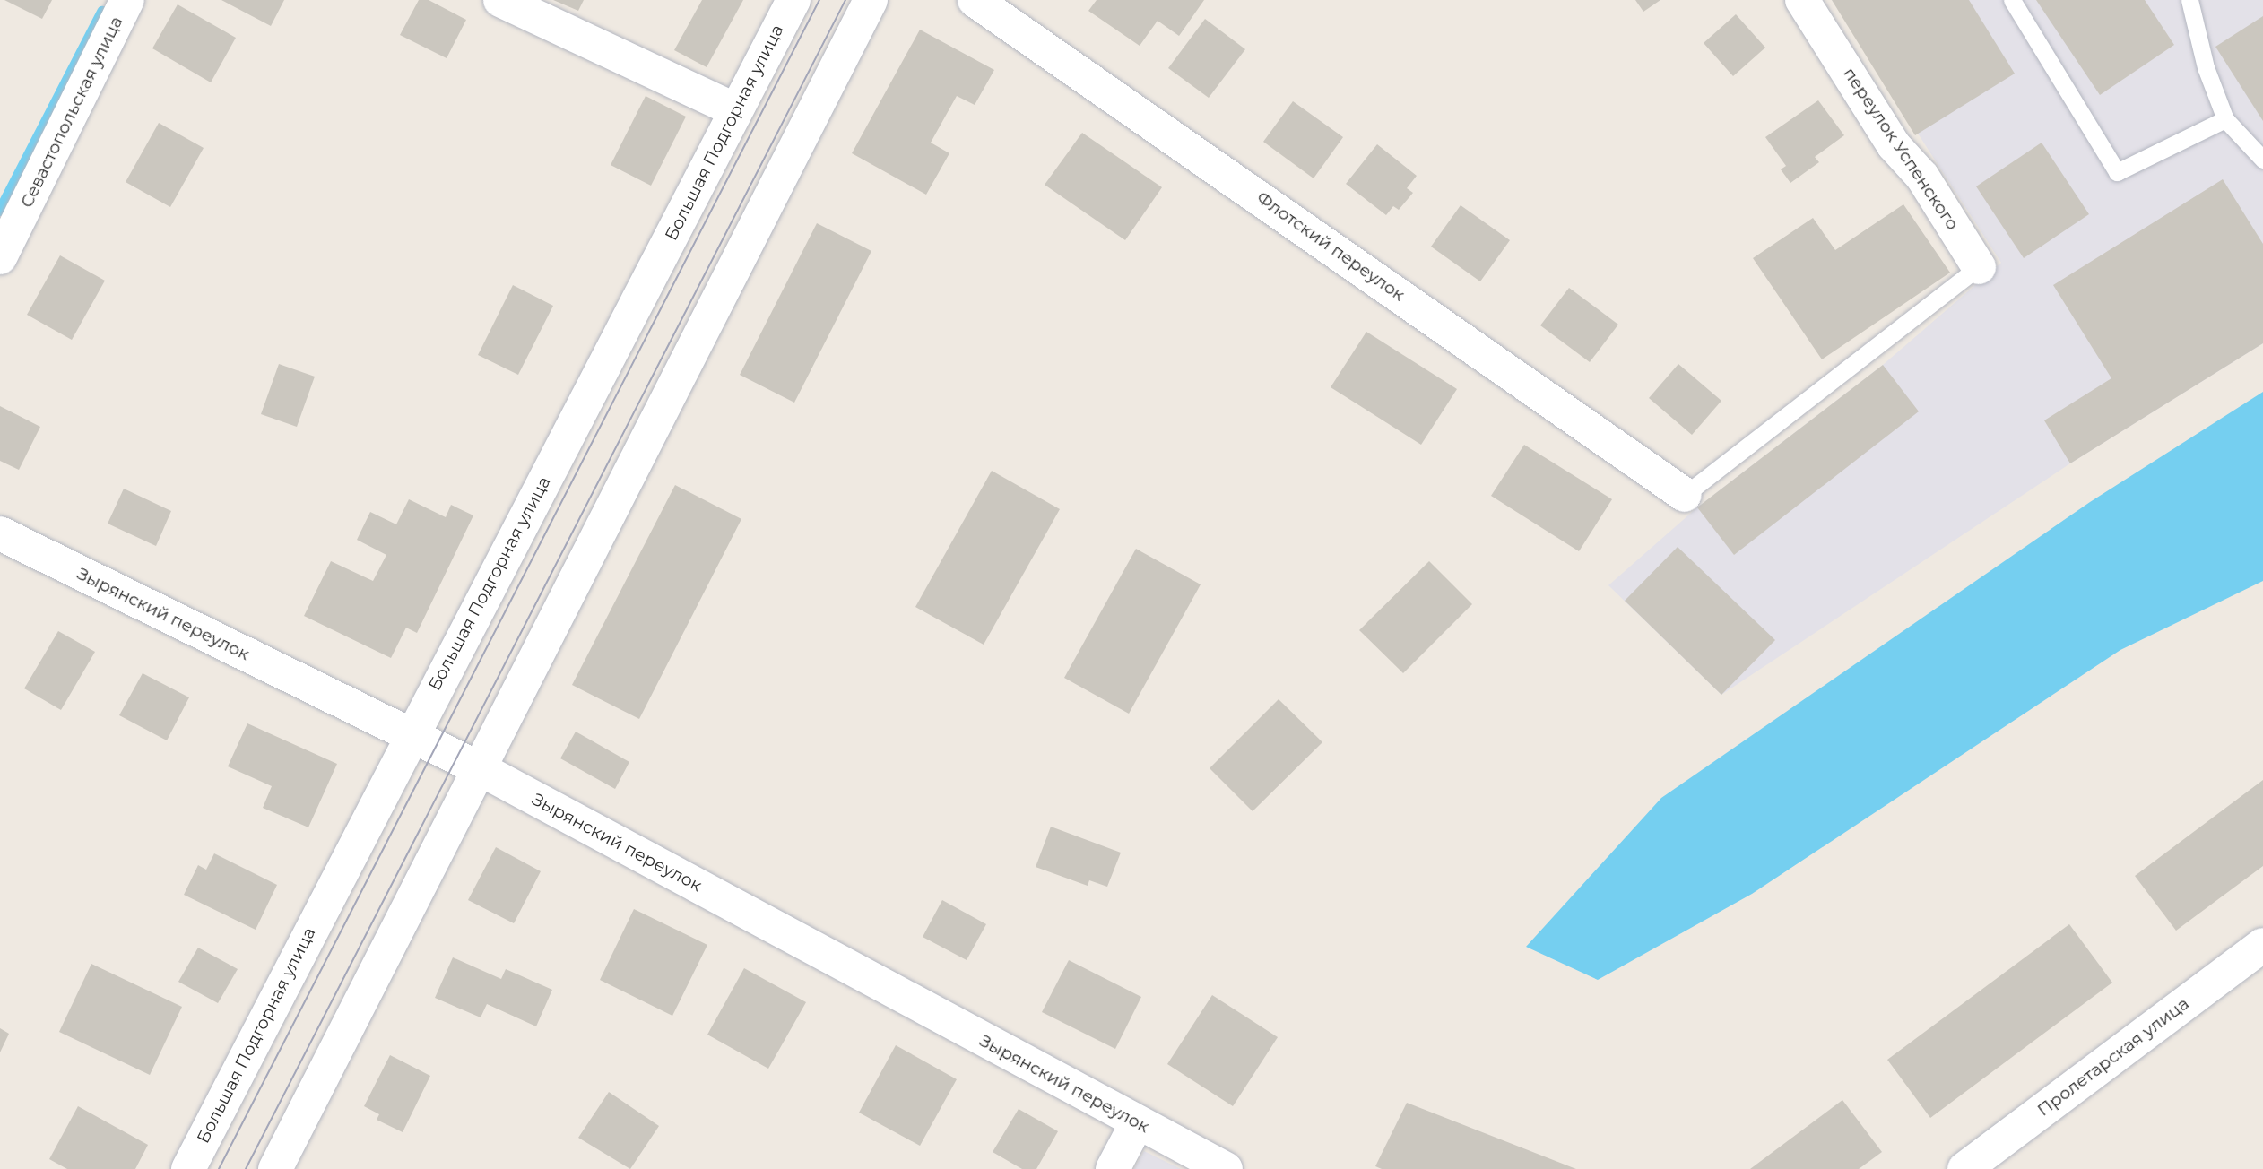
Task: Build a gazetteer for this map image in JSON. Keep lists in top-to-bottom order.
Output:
{
  "streets": {
    "street": [
      "Севастопольская улица",
      "Большая Подгорная улица",
      "переулок Успенского",
      "Флотский переулок",
      "Зырянский переулок",
      "Пролетарская улица"
    ]
  },
  "crossings": [
    ["Большая Подгорная улица", "Зырянский переулок"]
  ]
}
